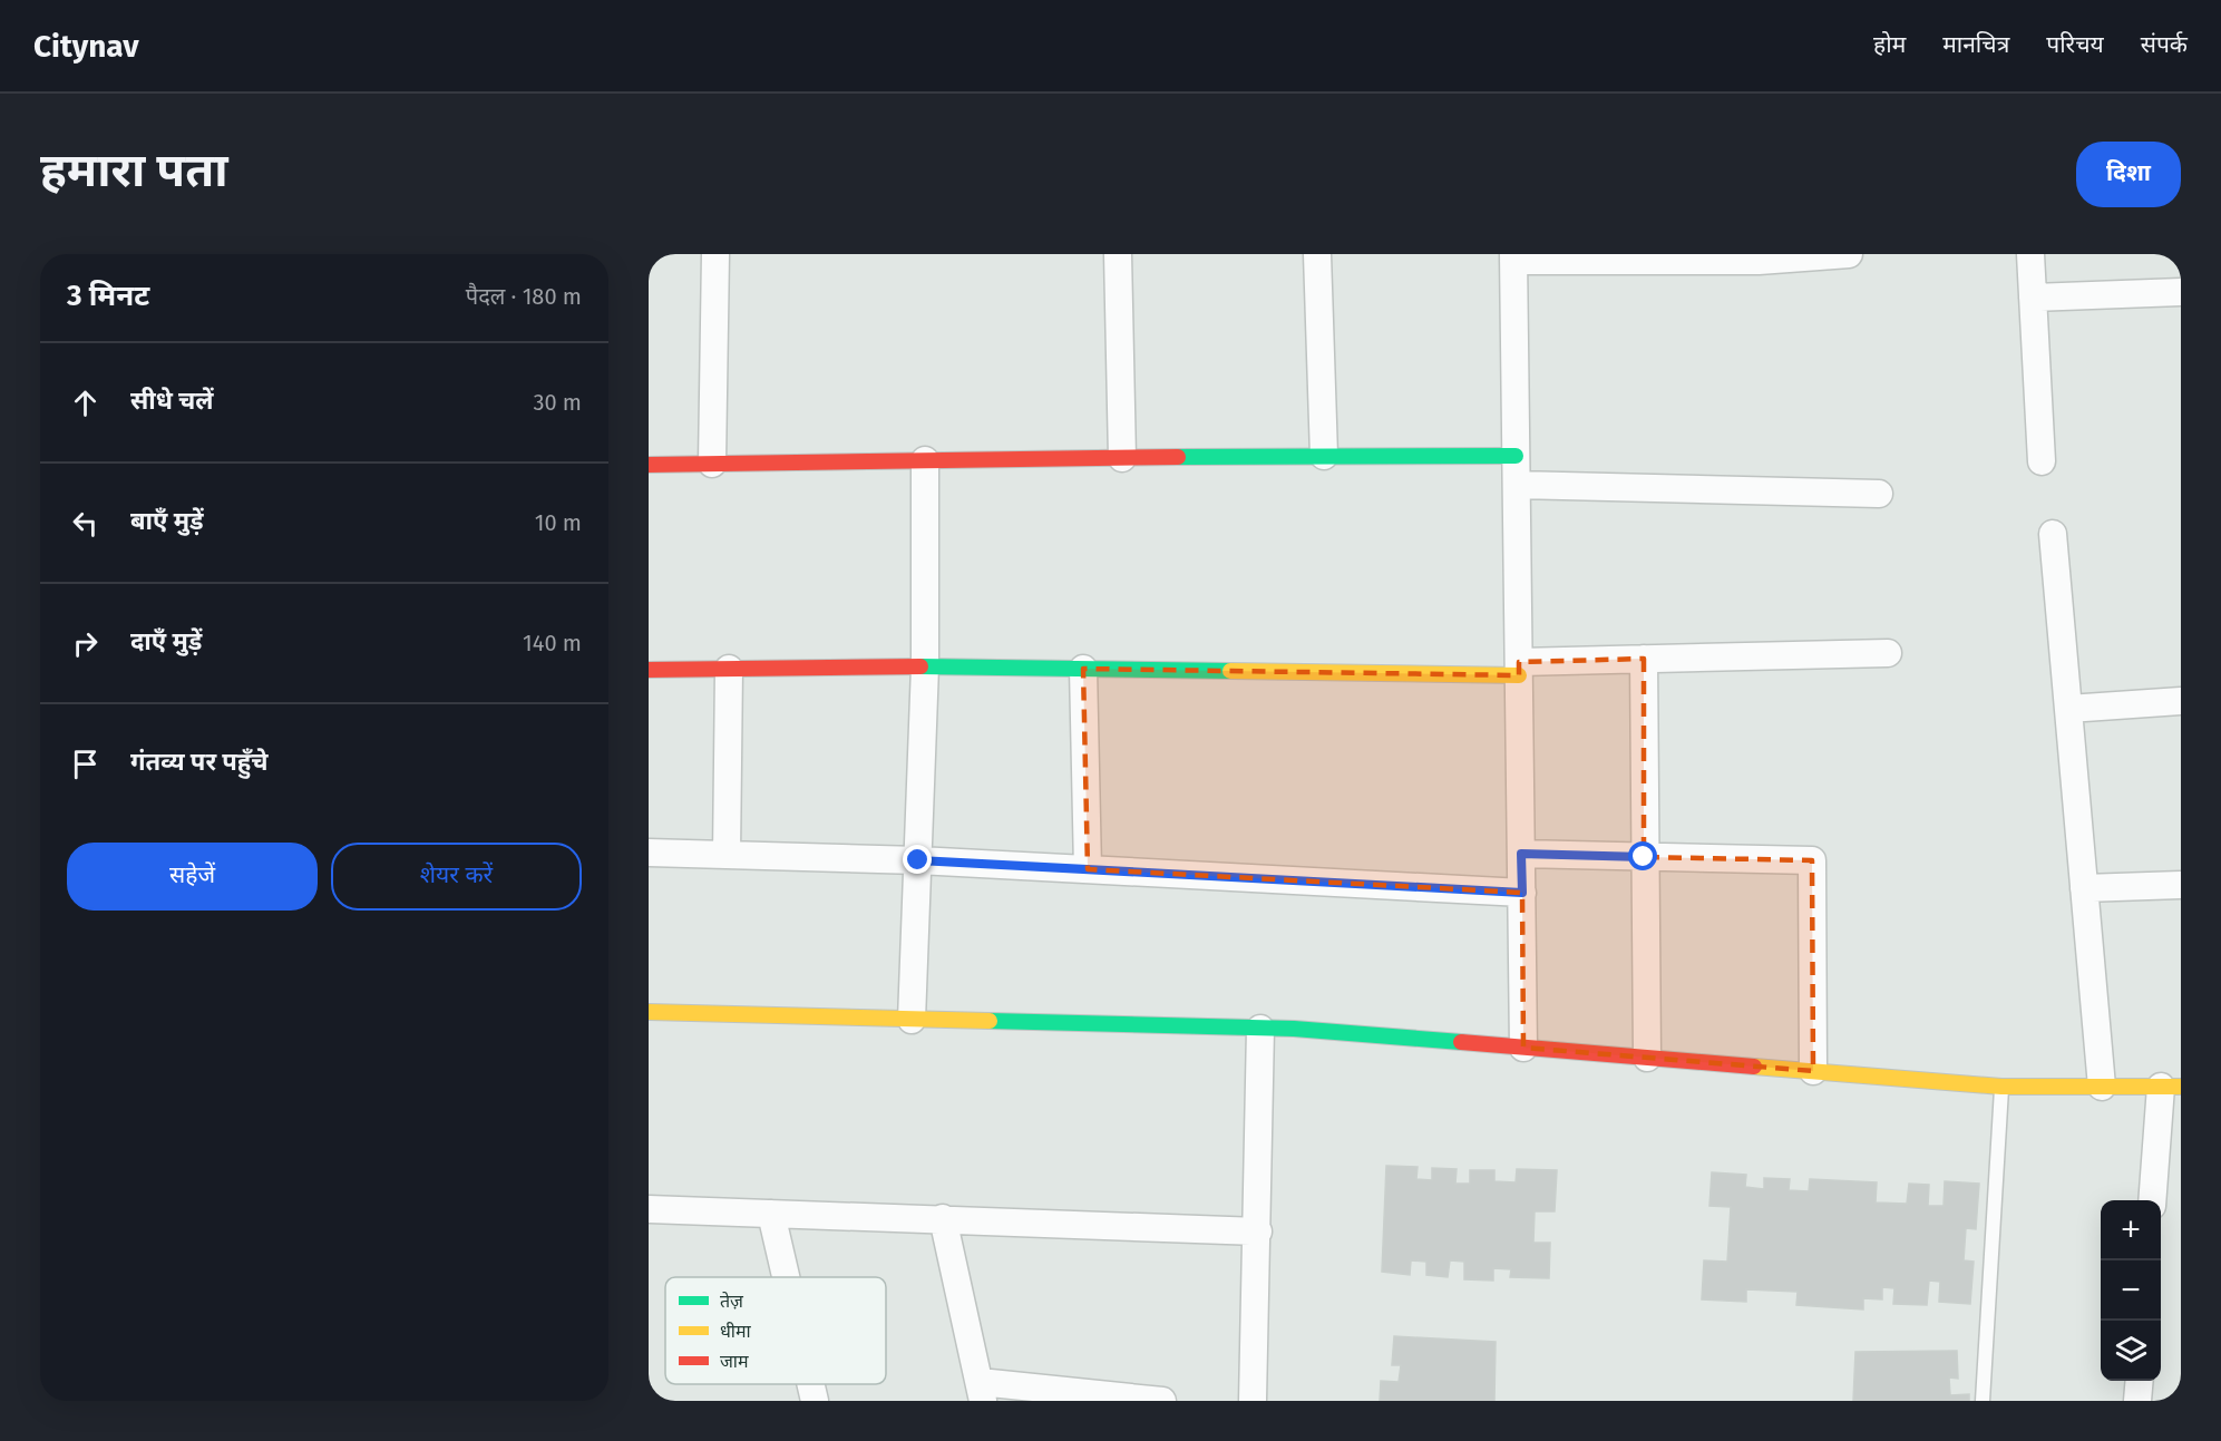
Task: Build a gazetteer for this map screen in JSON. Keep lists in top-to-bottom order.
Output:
{
  "legend": ["तेज़", "धीमा", "जाम"],
  "page": {
    "header": "Citynav",
    "nav": [
      "होम",
      "मानचित्र",
      "परिचय",
      "संपर्क"
    ],
    "buttons": [
      "दिशा",
      ["सहेजें", "शेयर करें"]
    ],
    "title": "हमारा पता",
    "heading": ["3 मिनट", "पैदल · 180 m"],
    "list": [
      ["सीधे चलें", "30 m"],
      ["बाएँ मुड़ें", "10 m"],
      ["दाएँ मुड़ें", "140 m"],
      "गंतव्य पर पहुँचे"
    ],
    "map_buttons": ["+", "−"]
  }
}
